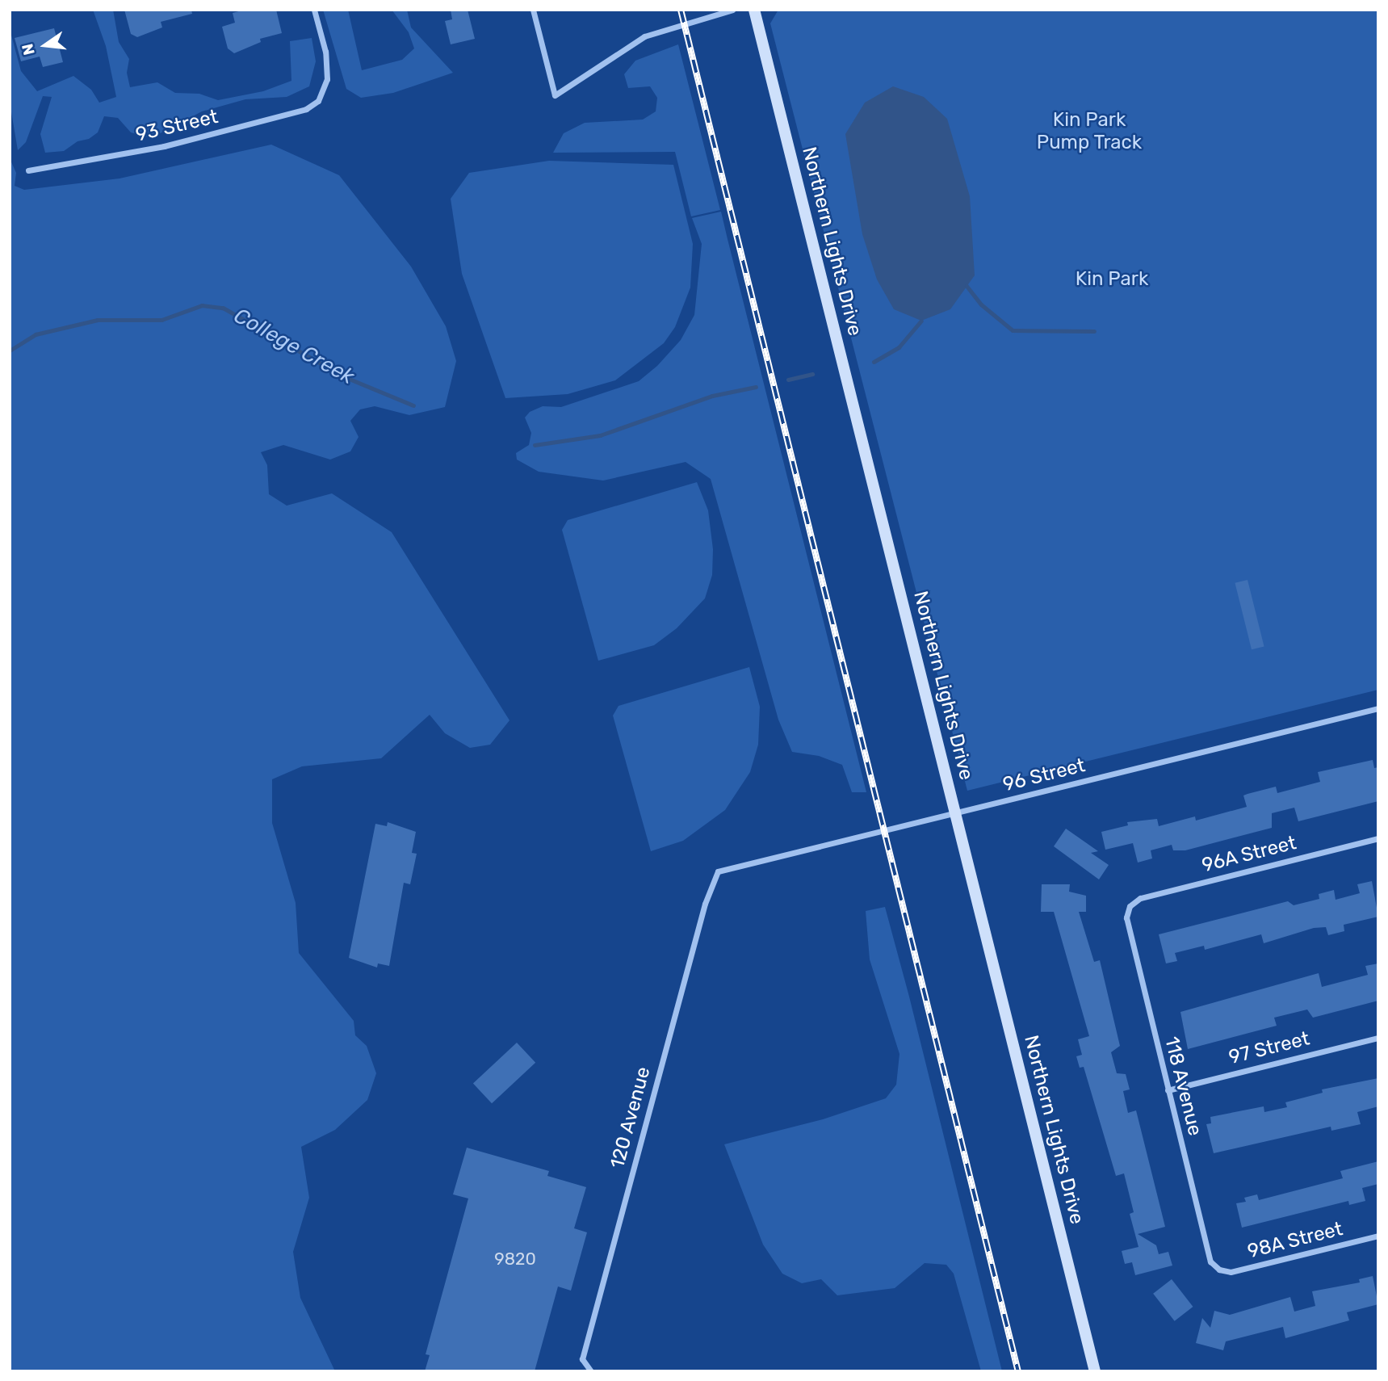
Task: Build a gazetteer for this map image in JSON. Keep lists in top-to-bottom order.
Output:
{
  "streets": {
    "main road": ["Northern Lights Drive"],
    "street": [
      "93 Street",
      "96 Street",
      "96A Street",
      "97 Street",
      "118 Avenue",
      "120 Avenue",
      "98A Street"
    ]
  },
  "crossings": [
    ["Northern Lights Drive", "96 Street"],
    ["96 Street", "120 Avenue"],
    ["96A Street", "118 Avenue"],
    ["97 Street", "118 Avenue"],
    ["118 Avenue", "98A Street"]
  ],
  "water": ["College Creek"],
  "parks": ["Kin Park Pump Track", "Kin Park"],
  "house_numbers": ["9820"],
  "north": "left"
}
